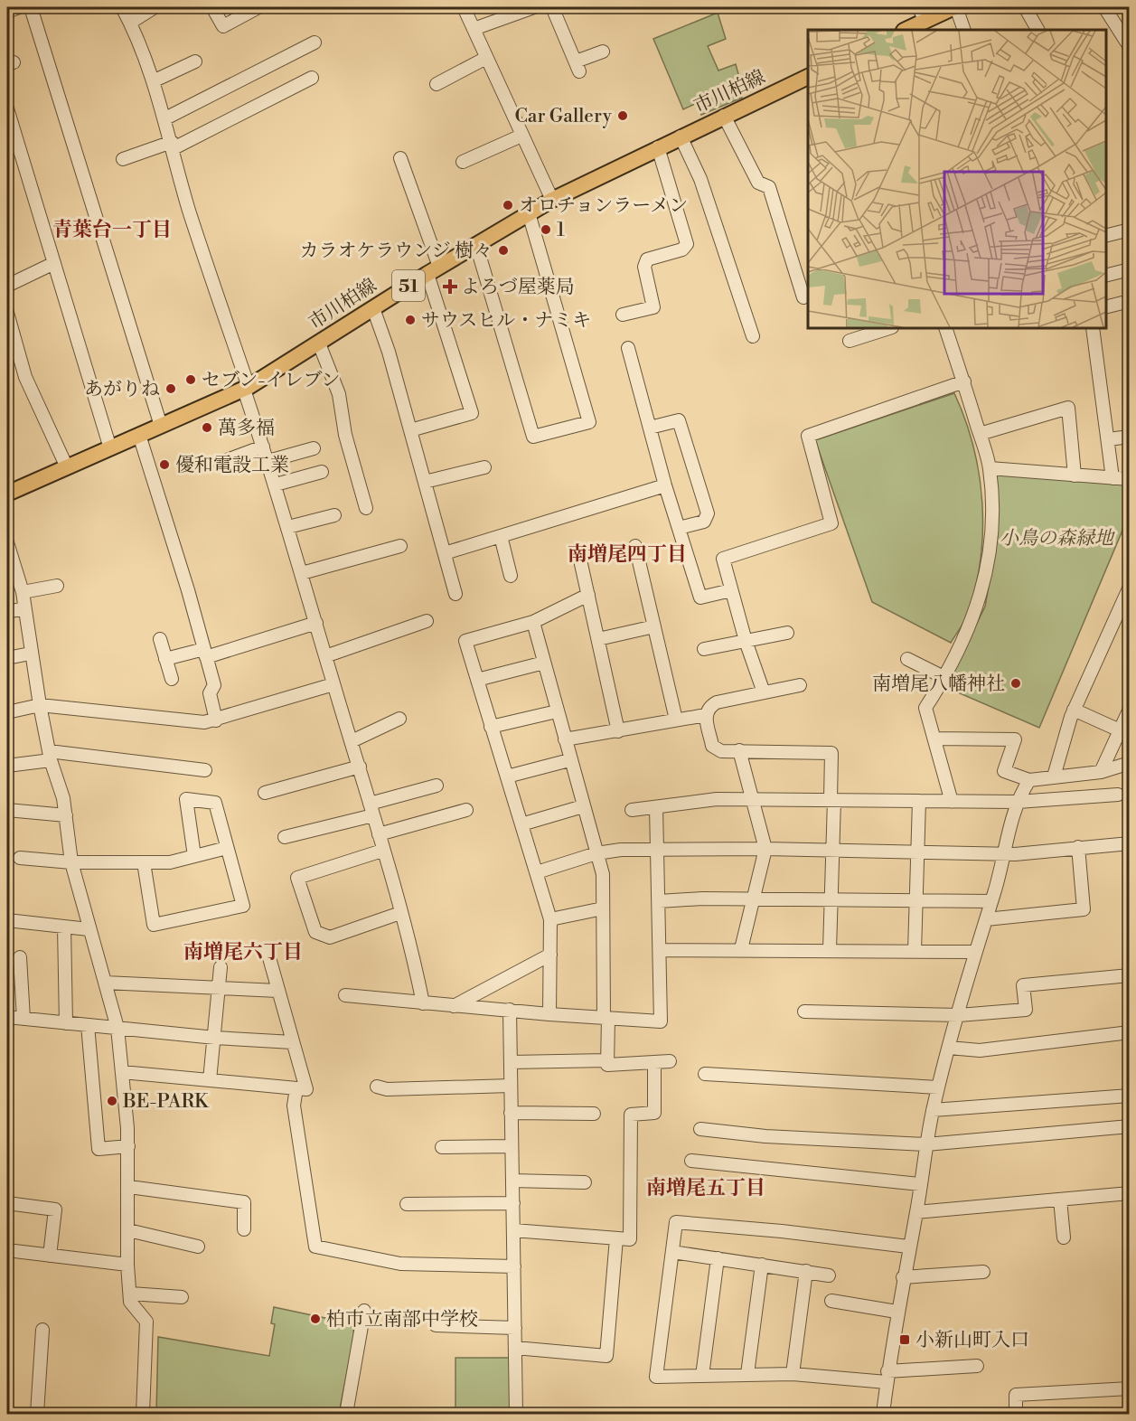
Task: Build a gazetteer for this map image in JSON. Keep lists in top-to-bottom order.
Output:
{
  "streets": {
    "main road": ["市川柏線", "51"]
  },
  "districts": [
    "青葉台一丁目",
    "南増尾四丁目",
    "南増尾六丁目",
    "南増尾五丁目"
  ],
  "parks": ["小鳥の森緑地"],
  "places": {
    "other": [
      "Car Gallery",
      "オロチョンラーメン",
      "1",
      "カラオケラウンジ 樹々",
      "サウスヒル・ナミキ",
      "セブン-イレブン",
      "あがりね",
      "萬多福",
      "優和電設工業",
      "南増尾八幡神社",
      "BE-PARK",
      "柏市立南部中学校"
    ],
    "health": ["よろづ屋薬局"],
    "transit": ["小新山町入口"]
  }
}
